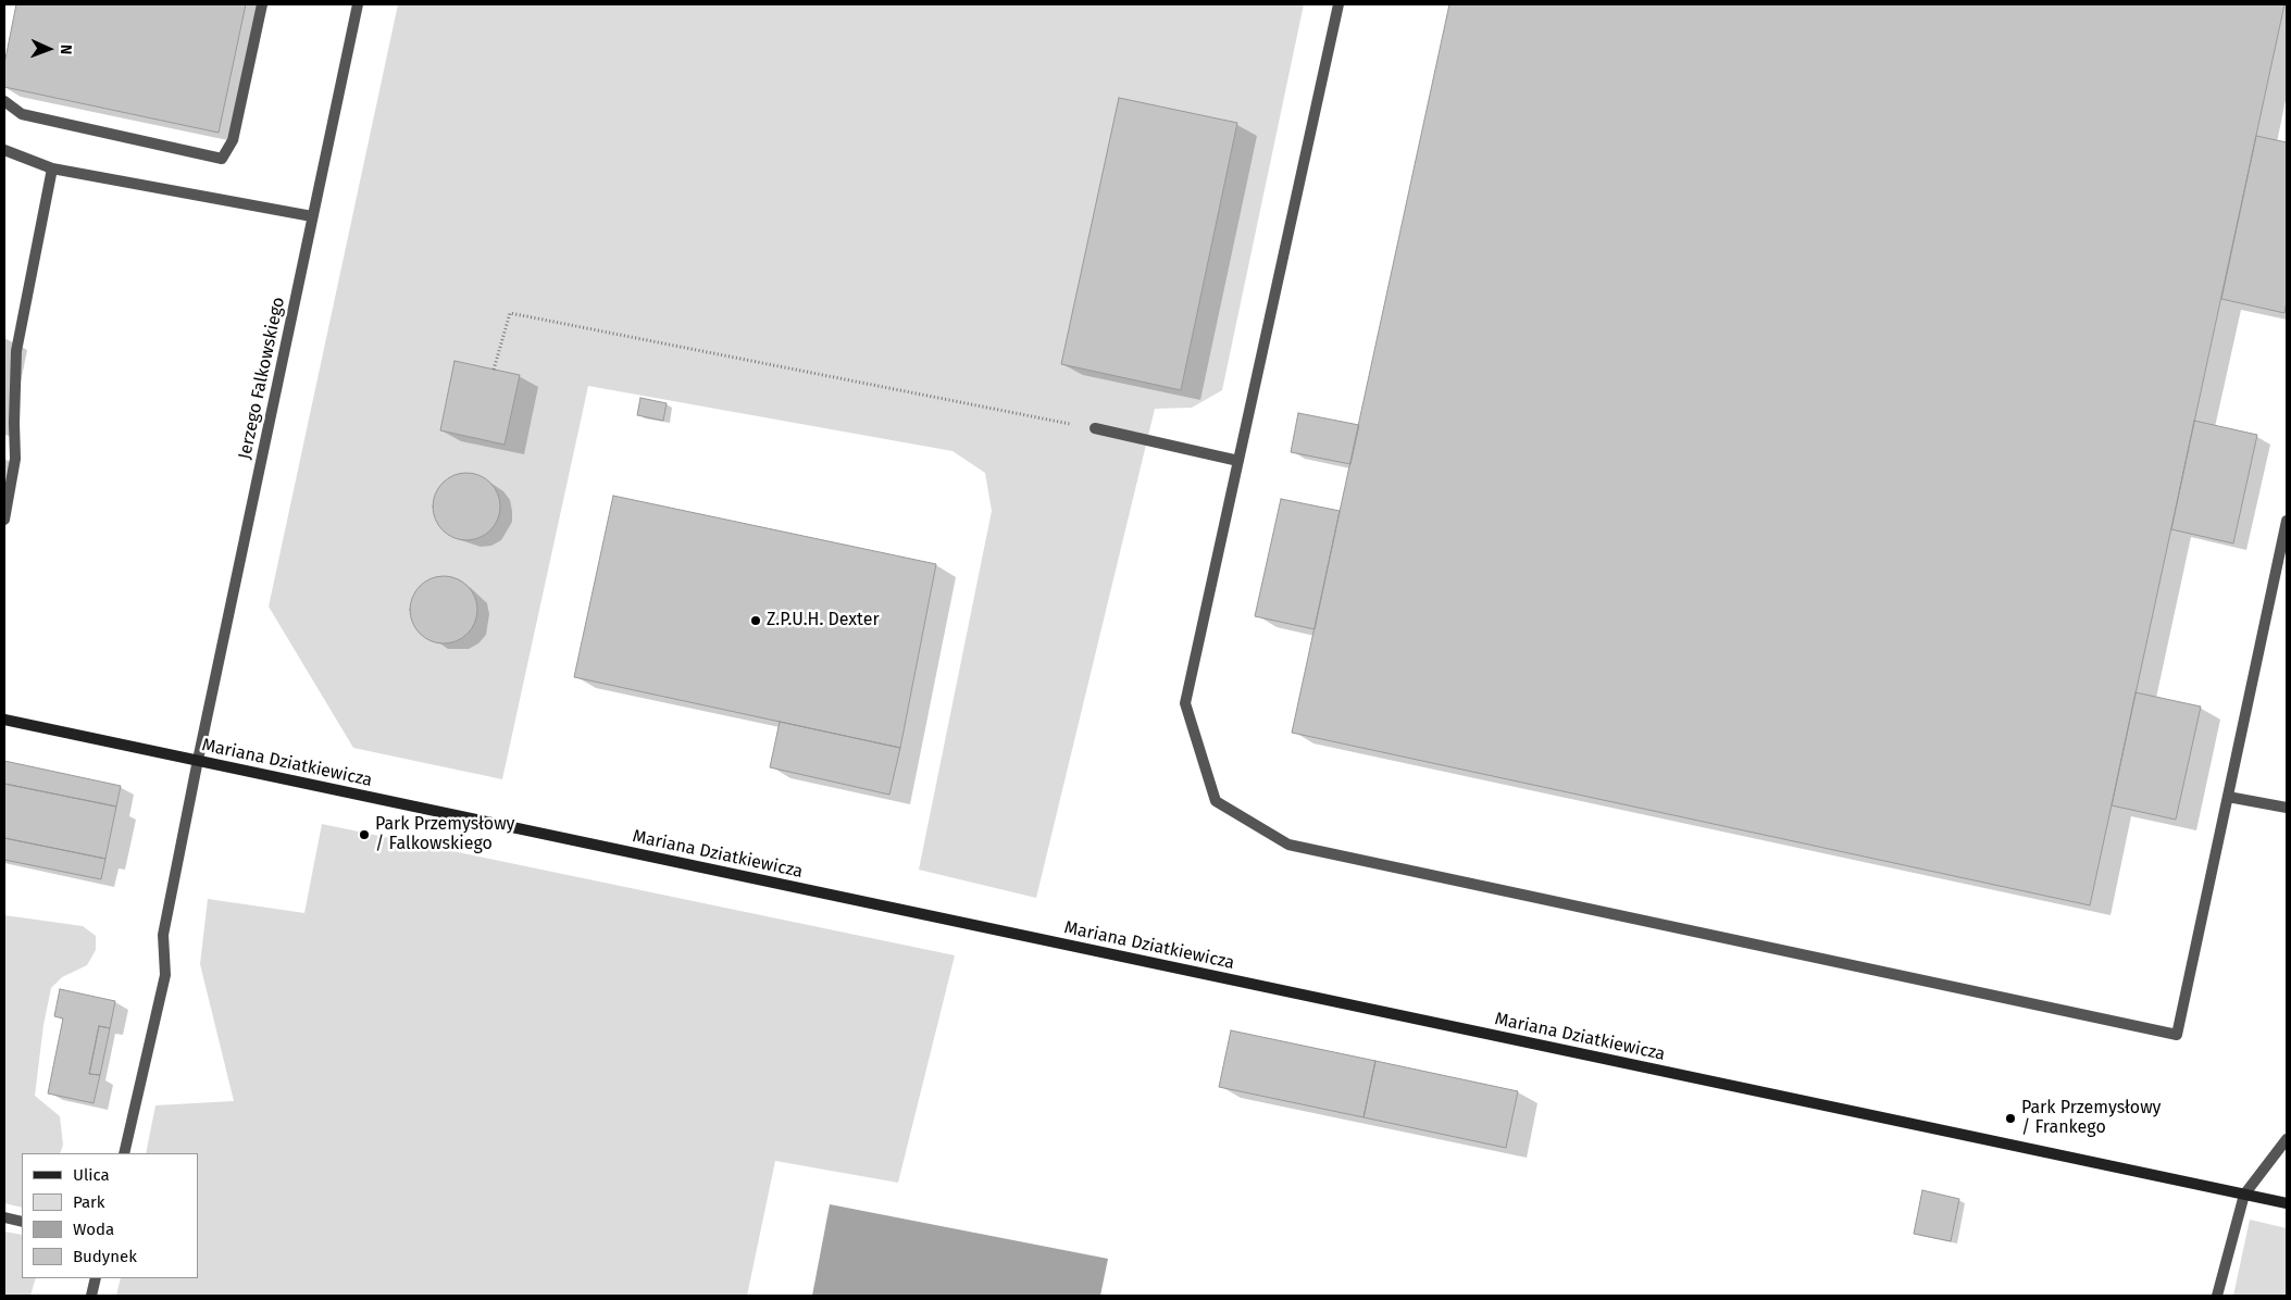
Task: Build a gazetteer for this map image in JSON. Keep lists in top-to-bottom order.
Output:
{
  "streets": {
    "street": ["Jerzego Falkowskiego", "Mariana Dziatkiewicza"]
  },
  "crossings": [
    ["Jerzego Falkowskiego", "Mariana Dziatkiewicza"]
  ],
  "places": ["Z.P.U.H. Dexter", "Park Przemysłowy / Falkowskiego", "Park Przemysłowy / Frankego"],
  "legend": [
    "Ulica",
    "Park",
    "Woda",
    "Budynek"
  ],
  "north": "right"
}
